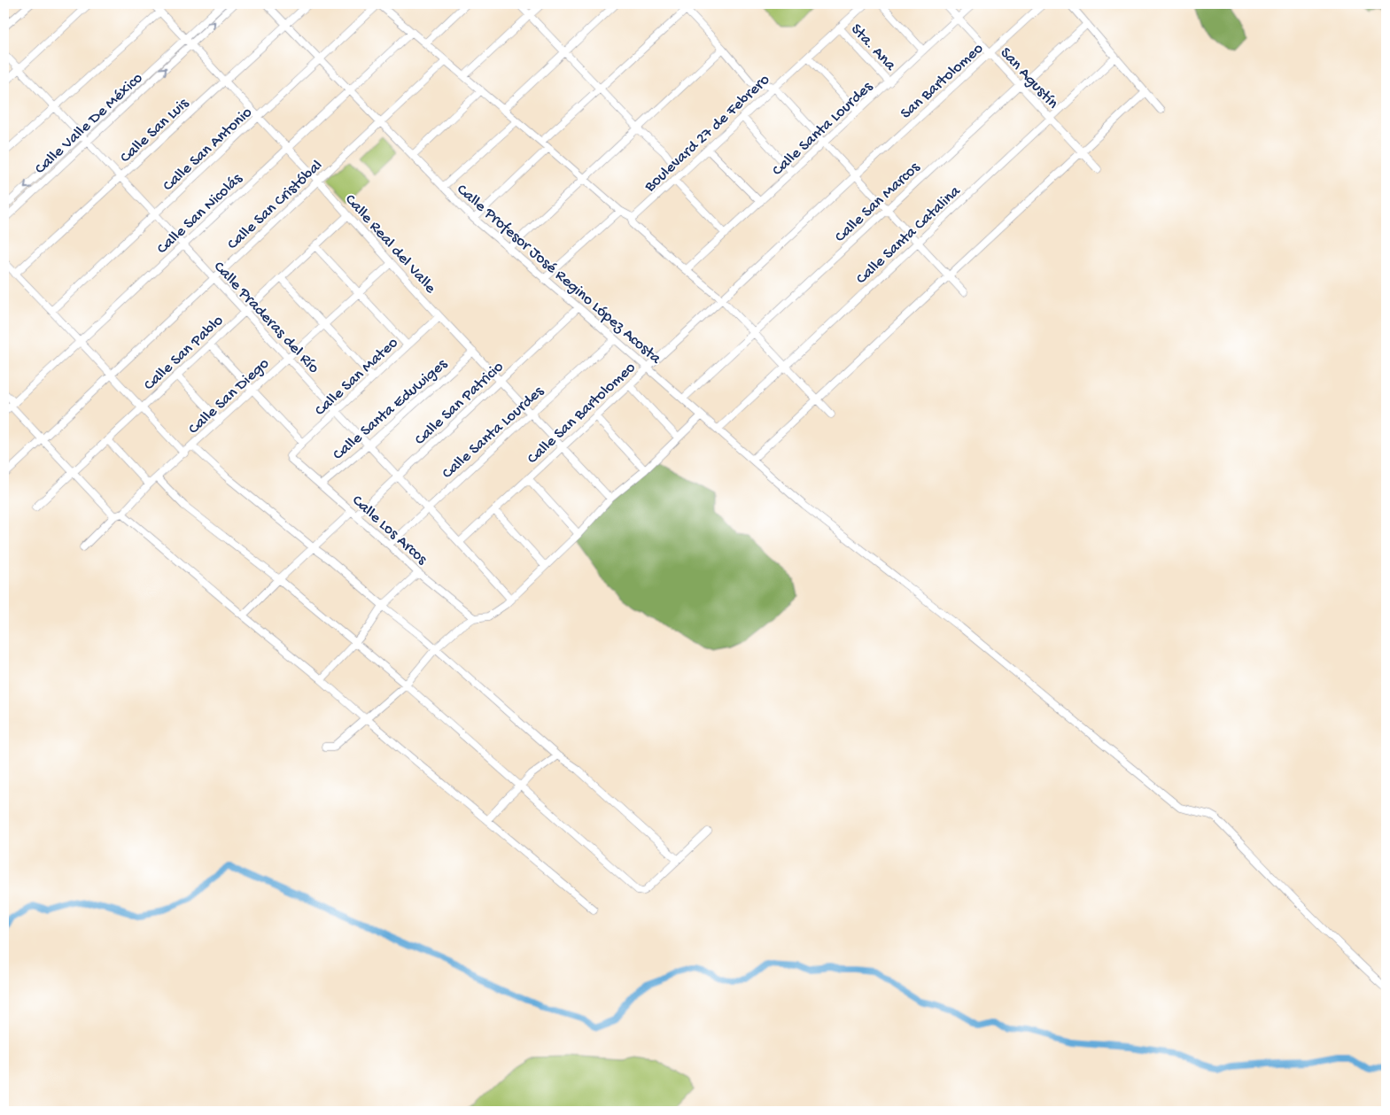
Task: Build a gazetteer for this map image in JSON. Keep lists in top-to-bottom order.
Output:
{
  "streets": {
    "street": [
      "Sta. Ana",
      "San Agustín",
      "San Bartolomeo",
      "Calle Valle De México",
      "Calle Santa Lourdes",
      "Calle San Luis",
      "Boulevard 27 de Febrero",
      "Calle San Antonio",
      "Calle San Marcos",
      "Calle San Cristóbal",
      "Calle San Nicolás",
      "Calle Santa Catalina",
      "Calle Real del Valle",
      "Calle Profesor José Regino López Acosta",
      "Calle Praderas del Río",
      "Calle San Pablo",
      "Calle San Mateo",
      "Calle San Diego",
      "Calle San Patricio",
      "Calle Santa Eduwiges",
      "Calle San Bartolomeo",
      "Calle Los Arcos"
    ]
  },
  "crossings": [
    ["Sta. Ana", "Calle Santa Lourdes"],
    ["Sta. Ana", "Boulevard 27 de Febrero"],
    ["San Agustín", "San Bartolomeo"],
    ["San Agustín", "Calle Santa Lourdes"],
    ["San Agustín", "Calle San Marcos"],
    ["San Agustín", "Calle Santa Catalina"],
    ["San Bartolomeo", "Calle San Bartolomeo"],
    ["Calle Valle De México", "Calle Real del Valle"],
    ["Calle Valle De México", "Calle Praderas del Río"],
    ["Calle Santa Lourdes", "Calle Real del Valle"],
    ["Calle Santa Lourdes", "Calle Profesor José Regino López Acosta"],
    ["Calle Santa Lourdes", "Calle Praderas del Río"],
    ["Calle Santa Lourdes", "Calle Los Arcos"],
    ["Calle San Luis", "Calle Real del Valle"],
    ["Calle San Luis", "Calle Profesor José Regino López Acosta"],
    ["Calle San Luis", "Calle Praderas del Río"],
    ["Calle San Antonio", "Calle Real del Valle"],
    ["Calle San Antonio", "Calle Profesor José Regino López Acosta"],
    ["Calle San Antonio", "Calle Praderas del Río"],
    ["Calle San Marcos", "Calle Profesor José Regino López Acosta"],
    ["Calle San Cristóbal", "Calle Real del Valle"],
    ["Calle San Cristóbal", "Calle Profesor José Regino López Acosta"],
    ["Calle San Cristóbal", "Calle Praderas del Río"],
    ["Calle San Nicolás", "Calle Real del Valle"],
    ["Calle San Nicolás", "Calle Profesor José Regino López Acosta"],
    ["Calle San Nicolás", "Calle Praderas del Río"],
    ["Calle Santa Catalina", "Calle Profesor José Regino López Acosta"],
    ["Calle Real del Valle", "Calle San Pablo"],
    ["Calle Real del Valle", "Calle San Mateo"],
    ["Calle Real del Valle", "Calle San Diego"],
    ["Calle Real del Valle", "Calle San Patricio"],
    ["Calle Real del Valle", "Calle Santa Eduwiges"],
    ["Calle Real del Valle", "Calle San Bartolomeo"],
    ["Calle Profesor José Regino López Acosta", "Calle San Patricio"],
    ["Calle Profesor José Regino López Acosta", "Calle San Bartolomeo"],
    ["Calle Praderas del Río", "Calle San Pablo"],
    ["Calle Praderas del Río", "Calle San Mateo"],
    ["Calle Praderas del Río", "Calle San Diego"],
    ["Calle Praderas del Río", "Calle San Patricio"],
    ["Calle Praderas del Río", "Calle Santa Eduwiges"],
    ["Calle Praderas del Río", "Calle San Bartolomeo"],
    ["Calle San Mateo", "Calle Los Arcos"],
    ["Calle San Patricio", "Calle Los Arcos"],
    ["Calle Santa Eduwiges", "Calle Los Arcos"]
  ]
}
